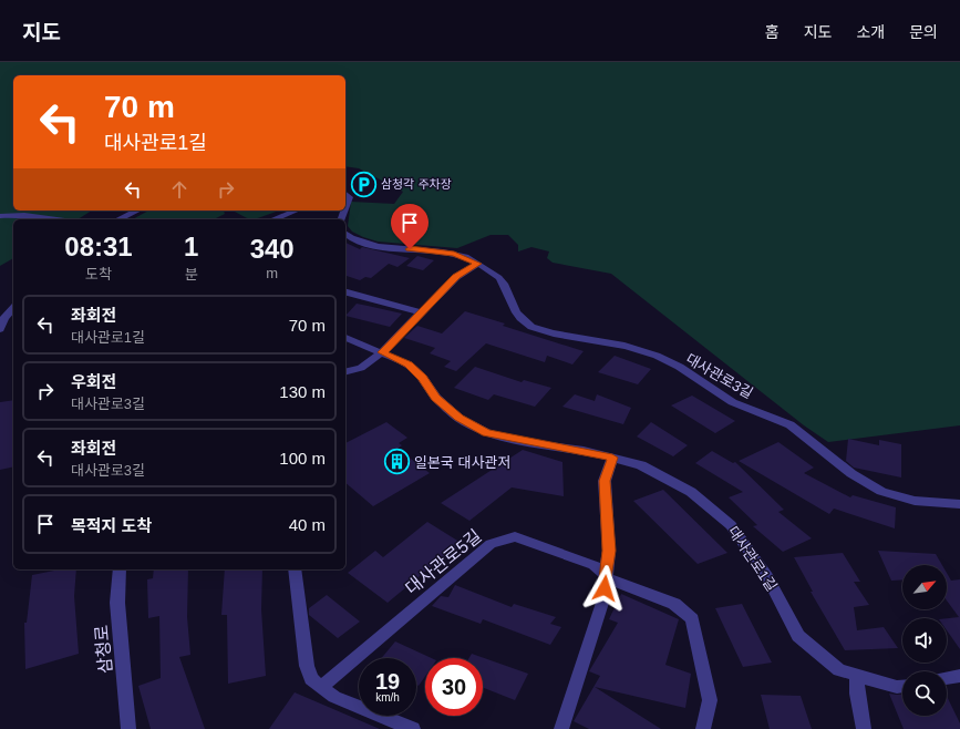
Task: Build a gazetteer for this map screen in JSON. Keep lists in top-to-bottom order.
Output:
{
  "streets": {
    "street": [
      "대사관로3길",
      "대사관로1길",
      "대사관로5길",
      "삼청로"
    ]
  },
  "places": {
    "parking": ["삼청각 주차장"],
    "building": ["일본국 대사관저"]
  },
  "north": "top right",
  "page": {
    "header": "지도",
    "nav": [
      "홈",
      "지도",
      "소개",
      "문의"
    ],
    "turn": ["70 m", "대사관로1길"],
    "eta": [
      "08:31",
      "도착",
      "1",
      "분",
      "340",
      "m"
    ],
    "list": [
      {
        "name": "좌회전",
        "note": "대사관로1길",
        "value": "70 m"
      },
      {
        "name": "우회전",
        "note": "대사관로3길",
        "value": "130 m"
      },
      {
        "name": "좌회전",
        "note": "대사관로3길",
        "value": "100 m"
      },
      {
        "name": "목적지 도착",
        "value": "40 m"
      }
    ],
    "speed": "19 km/h",
    "limit": "30"
  }
}
